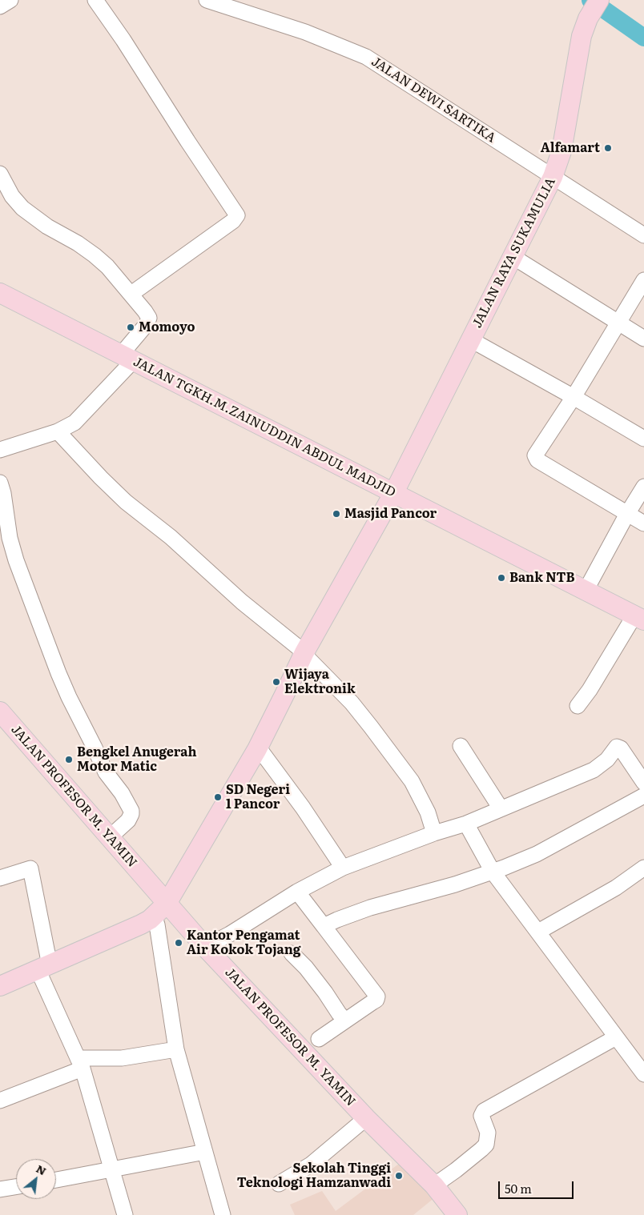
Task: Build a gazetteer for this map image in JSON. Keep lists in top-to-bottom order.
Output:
{
  "streets": {
    "main road": ["JALAN RAYA SUKAMULIA", "JALAN TGKH.M.ZAINUDDIN ABDUL MADJID", "JALAN PROFESOR M. YAMIN"],
    "street": ["JALAN DEWI SARTIKA"]
  },
  "crossings": [
    ["JALAN DEWI SARTIKA", "JALAN RAYA SUKAMULIA"],
    ["JALAN RAYA SUKAMULIA", "JALAN TGKH.M.ZAINUDDIN ABDUL MADJID"]
  ],
  "places": [
    "Alfamart",
    "Momoyo",
    "Masjid Pancor",
    "Bank NTB",
    "Wijaya Elektronik",
    "Bengkel Anugerah Motor Matic",
    "SD Negeri 1 Pancor",
    "Kantor Pengamat Air Kokok Tojang",
    "Sekolah Tinggi Teknologi Hamzanwadi"
  ],
  "scale_bar": "50 m",
  "north": "top right"
}
